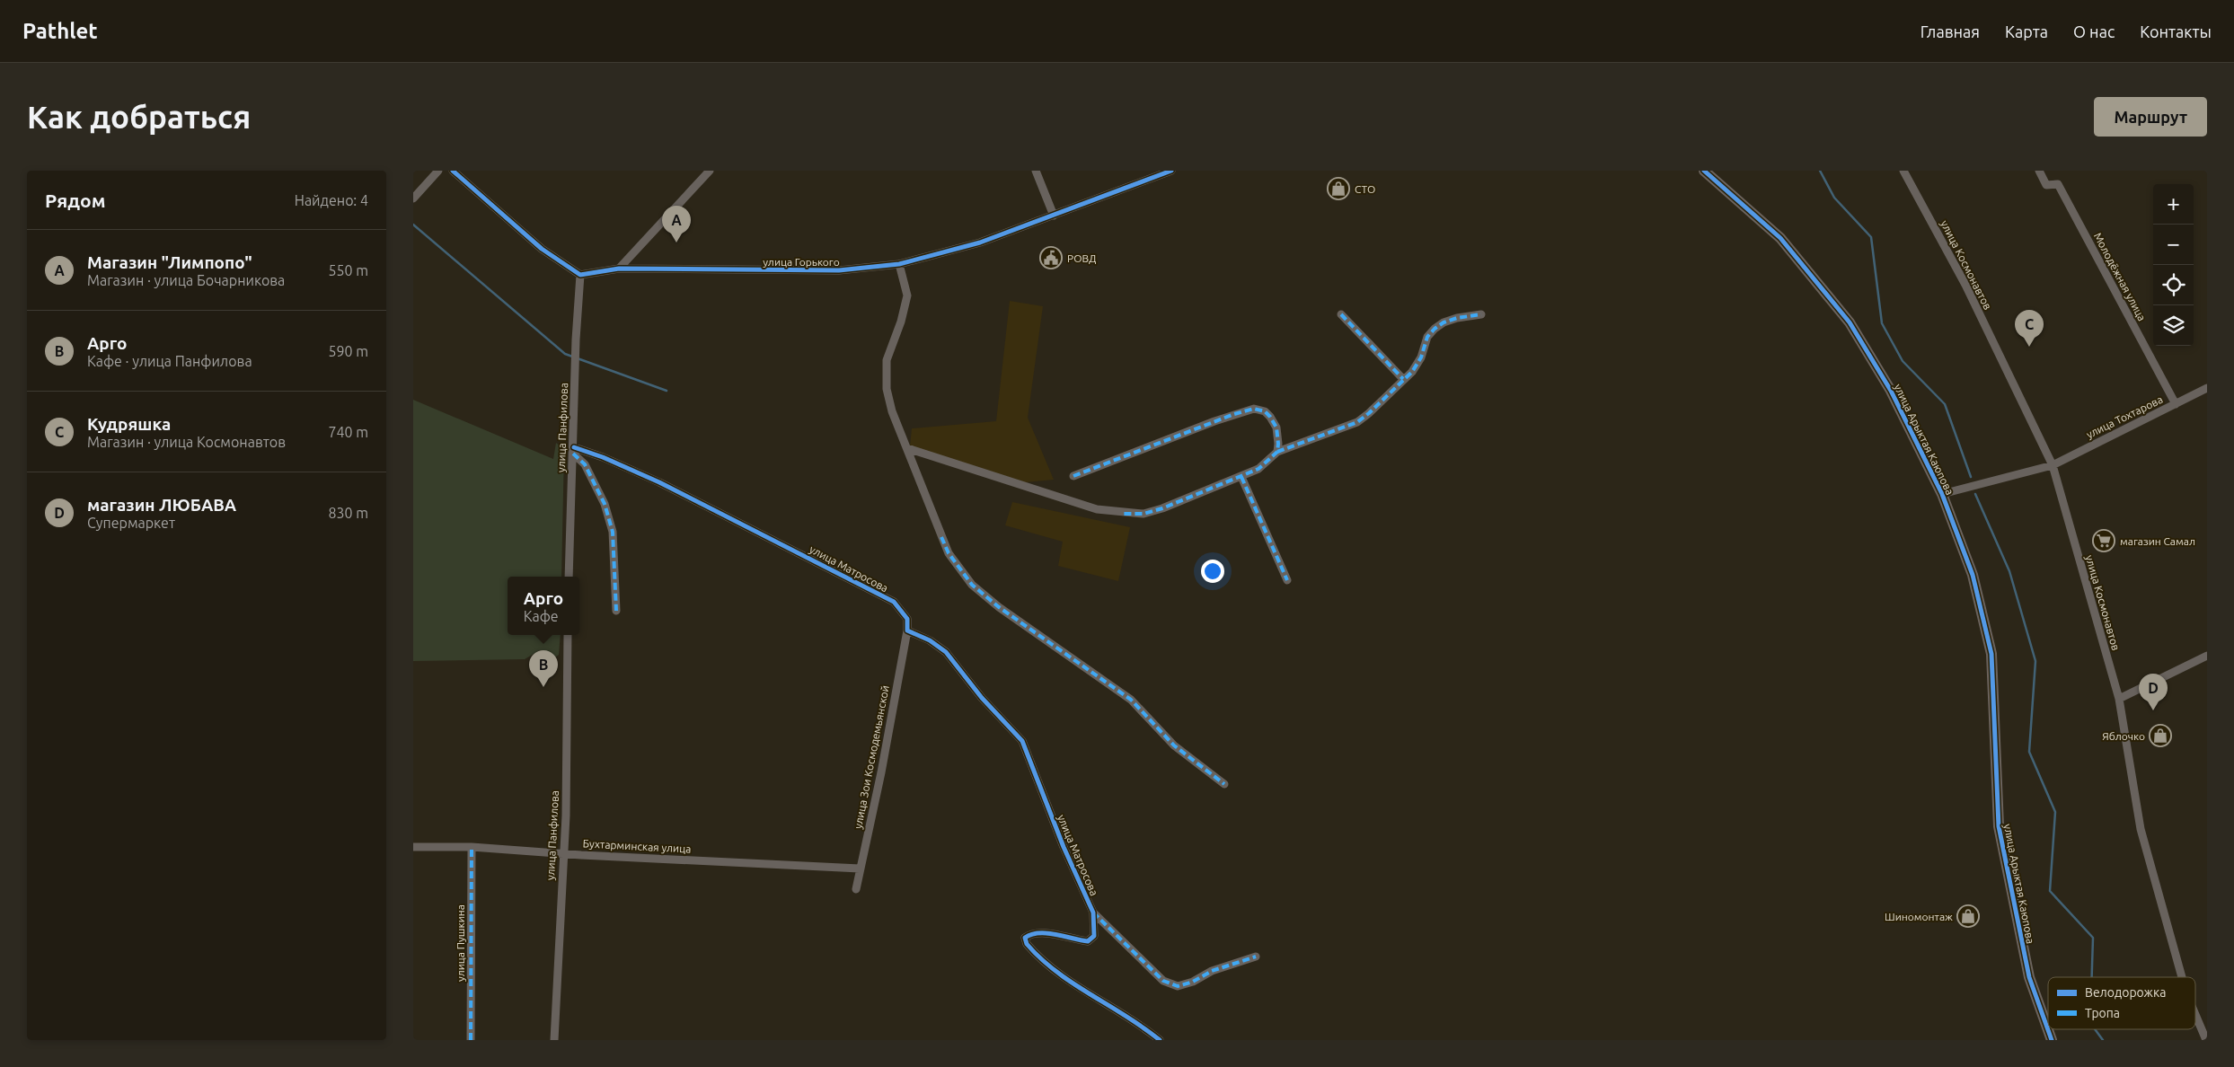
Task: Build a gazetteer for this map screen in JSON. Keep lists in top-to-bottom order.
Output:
{
  "streets": {
    "street": [
      "улица Горького",
      "улица Космонавтов",
      "Молодёжная улица",
      "улица Тохтарова",
      "улица Панфилова",
      "улица Арыктая Каюпова",
      "улица Матросова",
      "улица Зои Космодемьянской",
      "Бухтарминская улица",
      "улица Пушкина"
    ]
  },
  "crossings": [
    ["улица Горького", "улица Панфилова"],
    ["улица Космонавтов", "улица Тохтарова"],
    ["Молодёжная улица", "улица Тохтарова"],
    ["улица Тохтарова", "улица Арыктая Каюпова"],
    ["улица Панфилова", "улица Матросова"],
    ["улица Панфилова", "Бухтарминская улица"],
    ["улица Матросова", "улица Зои Космодемьянской"],
    ["улица Зои Космодемьянской", "Бухтарминская улица"],
    ["Бухтарминская улица", "улица Пушкина"]
  ],
  "places": {
    "shop": ["СТО", "Яблочко", "Шиномонтаж"],
    "public building": ["РОВД"],
    "supermarket": ["магазин Самал"]
  },
  "legend": ["Велодорожка", "Тропа"],
  "page": {
    "header": "Pathlet",
    "nav": [
      "Главная",
      "Карта",
      "О нас",
      "Контакты"
    ],
    "buttons": "Маршрут",
    "title": "Как добраться",
    "heading": ["Рядом", "Найдено: 4"],
    "map_buttons": ["+", "−"],
    "pins": [
      "A",
      "C",
      "B",
      "D"
    ],
    "list": [
      {
        "mark": "A",
        "name": "Магазин \"Лимпопо\"",
        "note": "Магазин · улица Бочарникова",
        "value": "550 m"
      },
      {
        "mark": "B",
        "name": "Арго",
        "note": "Кафе · улица Панфилова",
        "value": "590 m"
      },
      {
        "mark": "C",
        "name": "Кудряшка",
        "note": "Магазин · улица Космонавтов",
        "value": "740 m"
      },
      {
        "mark": "D",
        "name": "магазин ЛЮБАВА",
        "note": "Супермаркет",
        "value": "830 m"
      }
    ],
    "popup": ["Арго", "Кафе"]
  }
}
